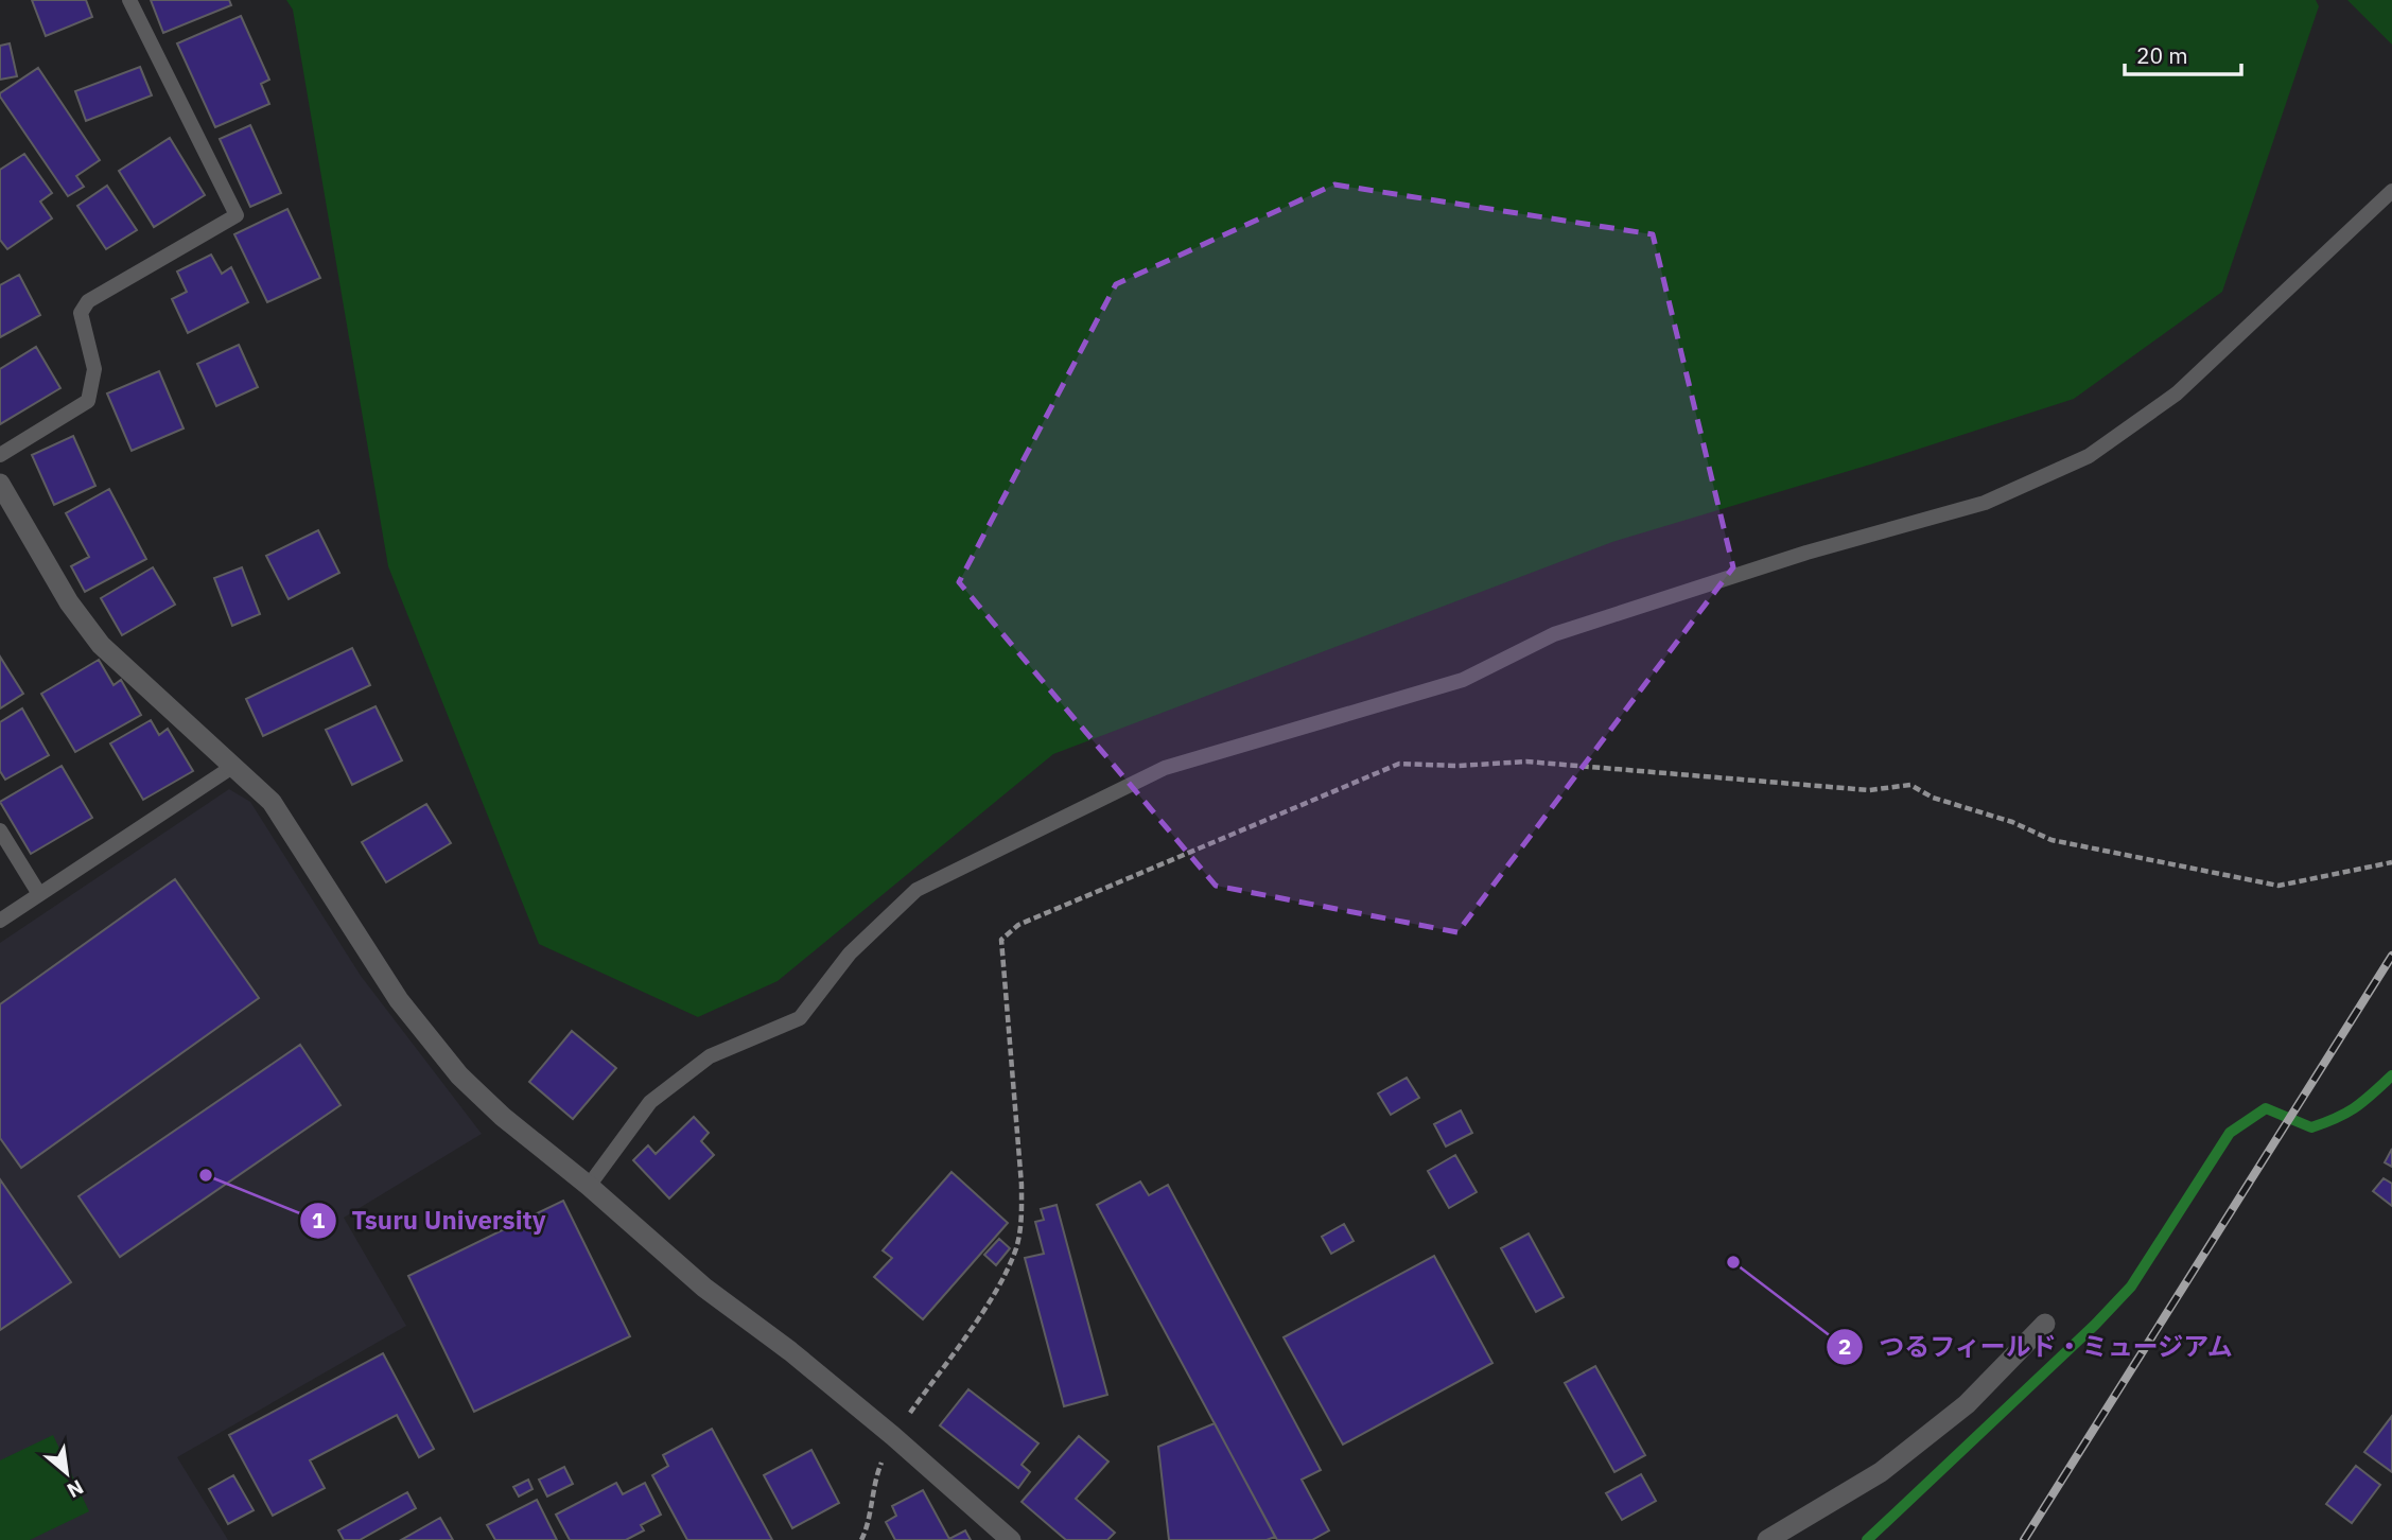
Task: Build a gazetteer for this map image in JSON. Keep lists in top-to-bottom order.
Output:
{
  "places": ["Tsuru University", "つるフィールド・ミュージアム"],
  "scale_bar": "20 m",
  "north": "bottom right"
}
